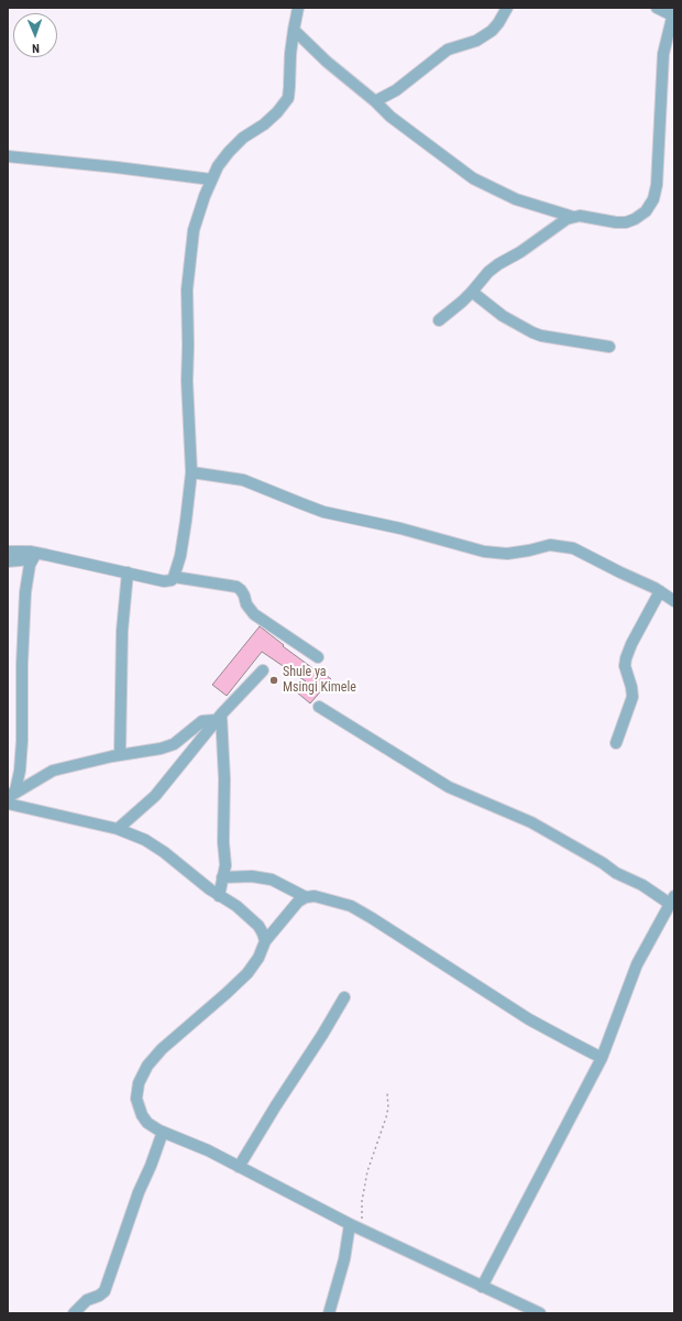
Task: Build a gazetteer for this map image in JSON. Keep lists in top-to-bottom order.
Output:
{
  "places": ["Shule ya Msingi Kimele"],
  "north": "bottom"
}
